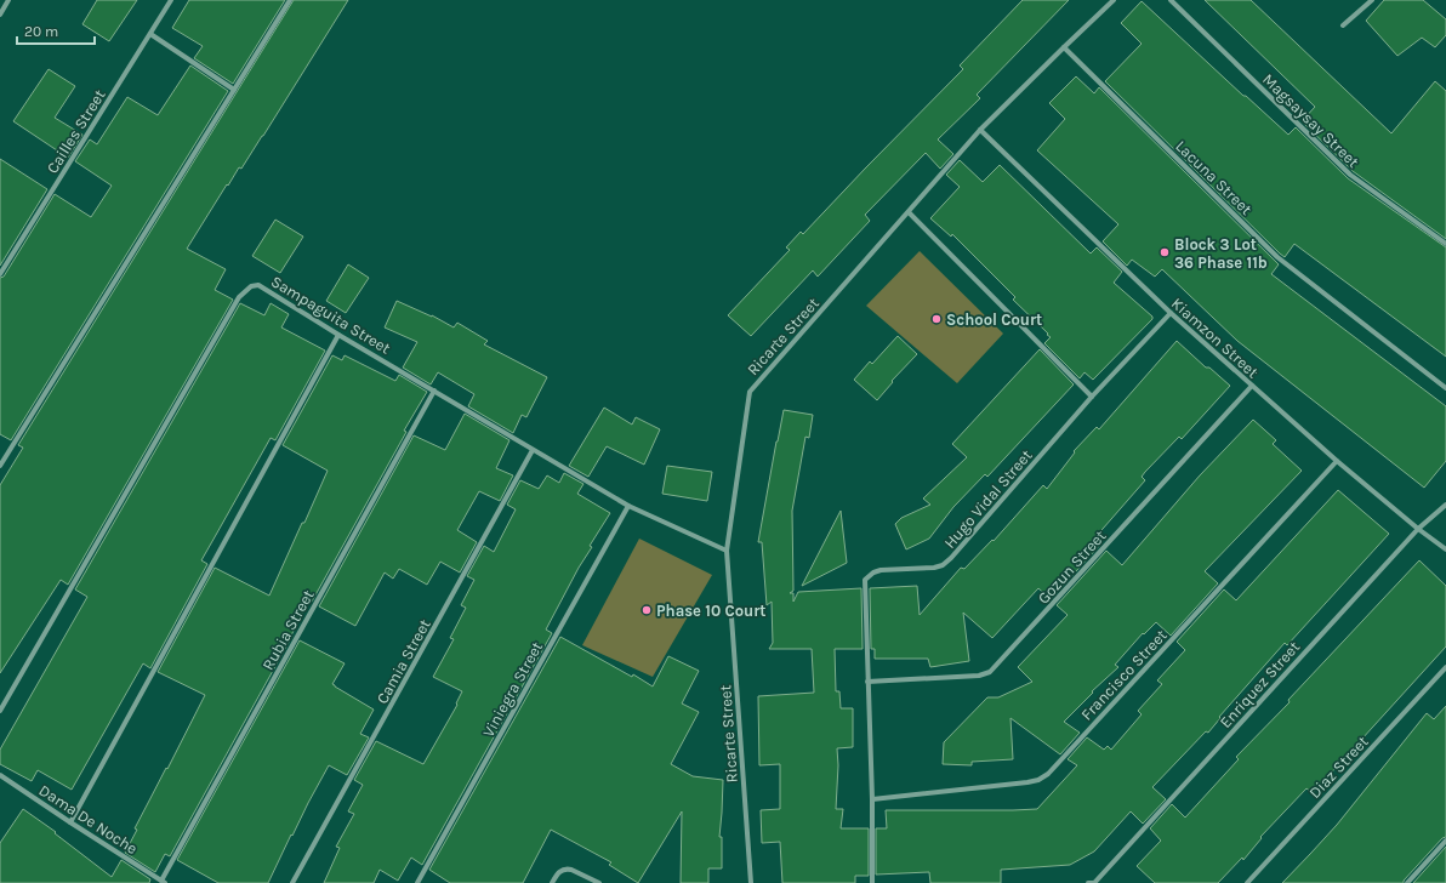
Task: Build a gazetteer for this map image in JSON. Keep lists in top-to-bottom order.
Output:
{
  "streets": {
    "street": [
      "Magsaysay Street",
      "Cailles Street",
      "Lacuna Street",
      "Sampaguita Street",
      "Ricarte Street",
      "Kiamzon Street",
      "Hugo Vidal Street",
      "Gozun Street",
      "Rubia Street",
      "Camia Street",
      "Francisco Street",
      "Enriquez Street",
      "Viniegra Street",
      "Diaz Street",
      "Dama De Noche"
    ]
  },
  "crossings": [
    ["Lacuna Street", "Ricarte Street"],
    ["Sampaguita Street", "Ricarte Street"],
    ["Sampaguita Street", "Rubia Street"],
    ["Sampaguita Street", "Camia Street"],
    ["Sampaguita Street", "Viniegra Street"],
    ["Ricarte Street", "Kiamzon Street"],
    ["Kiamzon Street", "Hugo Vidal Street"],
    ["Kiamzon Street", "Gozun Street"],
    ["Kiamzon Street", "Francisco Street"],
    ["Kiamzon Street", "Enriquez Street"],
    ["Hugo Vidal Street", "Gozun Street"],
    ["Hugo Vidal Street", "Francisco Street"],
    ["Rubia Street", "Dama De Noche"]
  ],
  "places": ["Block 3 Lot 36 Phase 11b", "School Court", "Phase 10 Court"],
  "scale_bar": "20 m"
}
